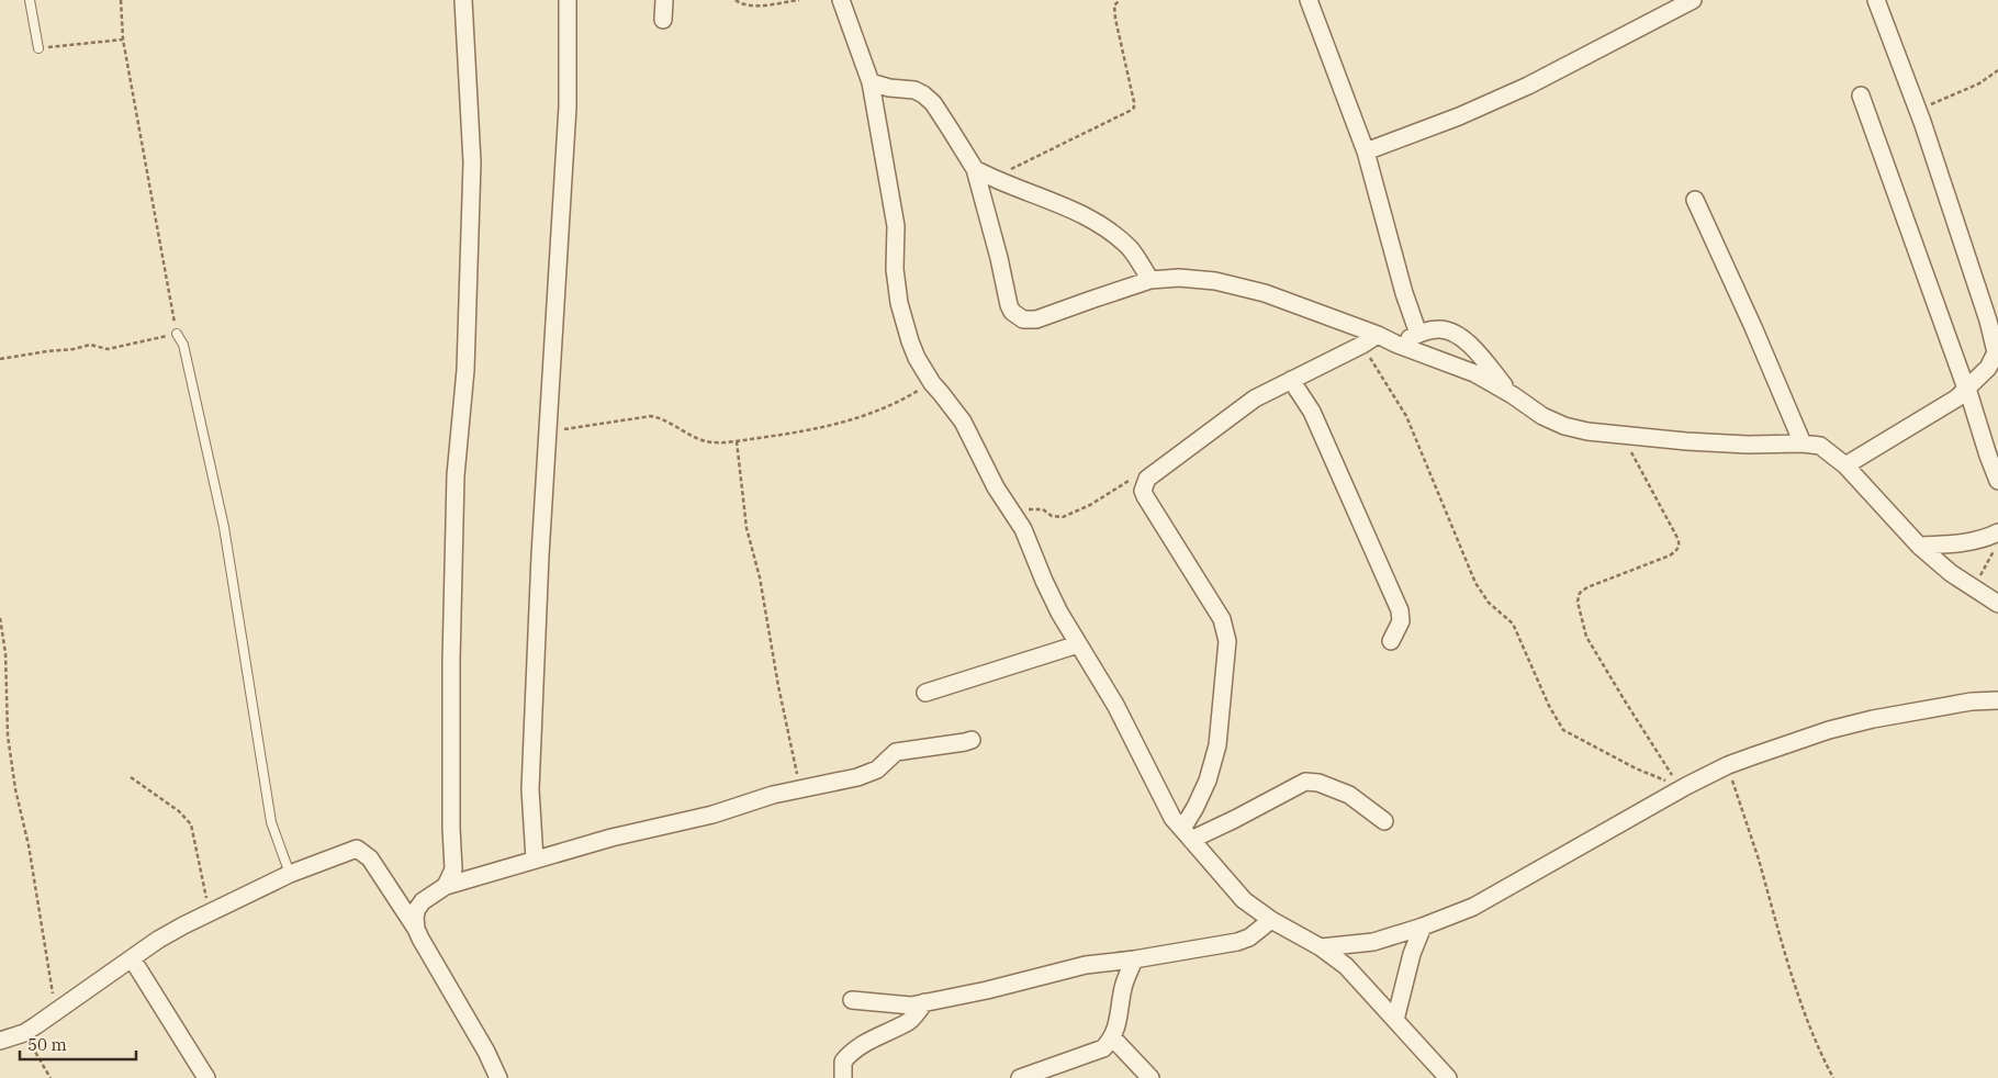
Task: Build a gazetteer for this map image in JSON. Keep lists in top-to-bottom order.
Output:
{
  "scale_bar": "50 m"
}
